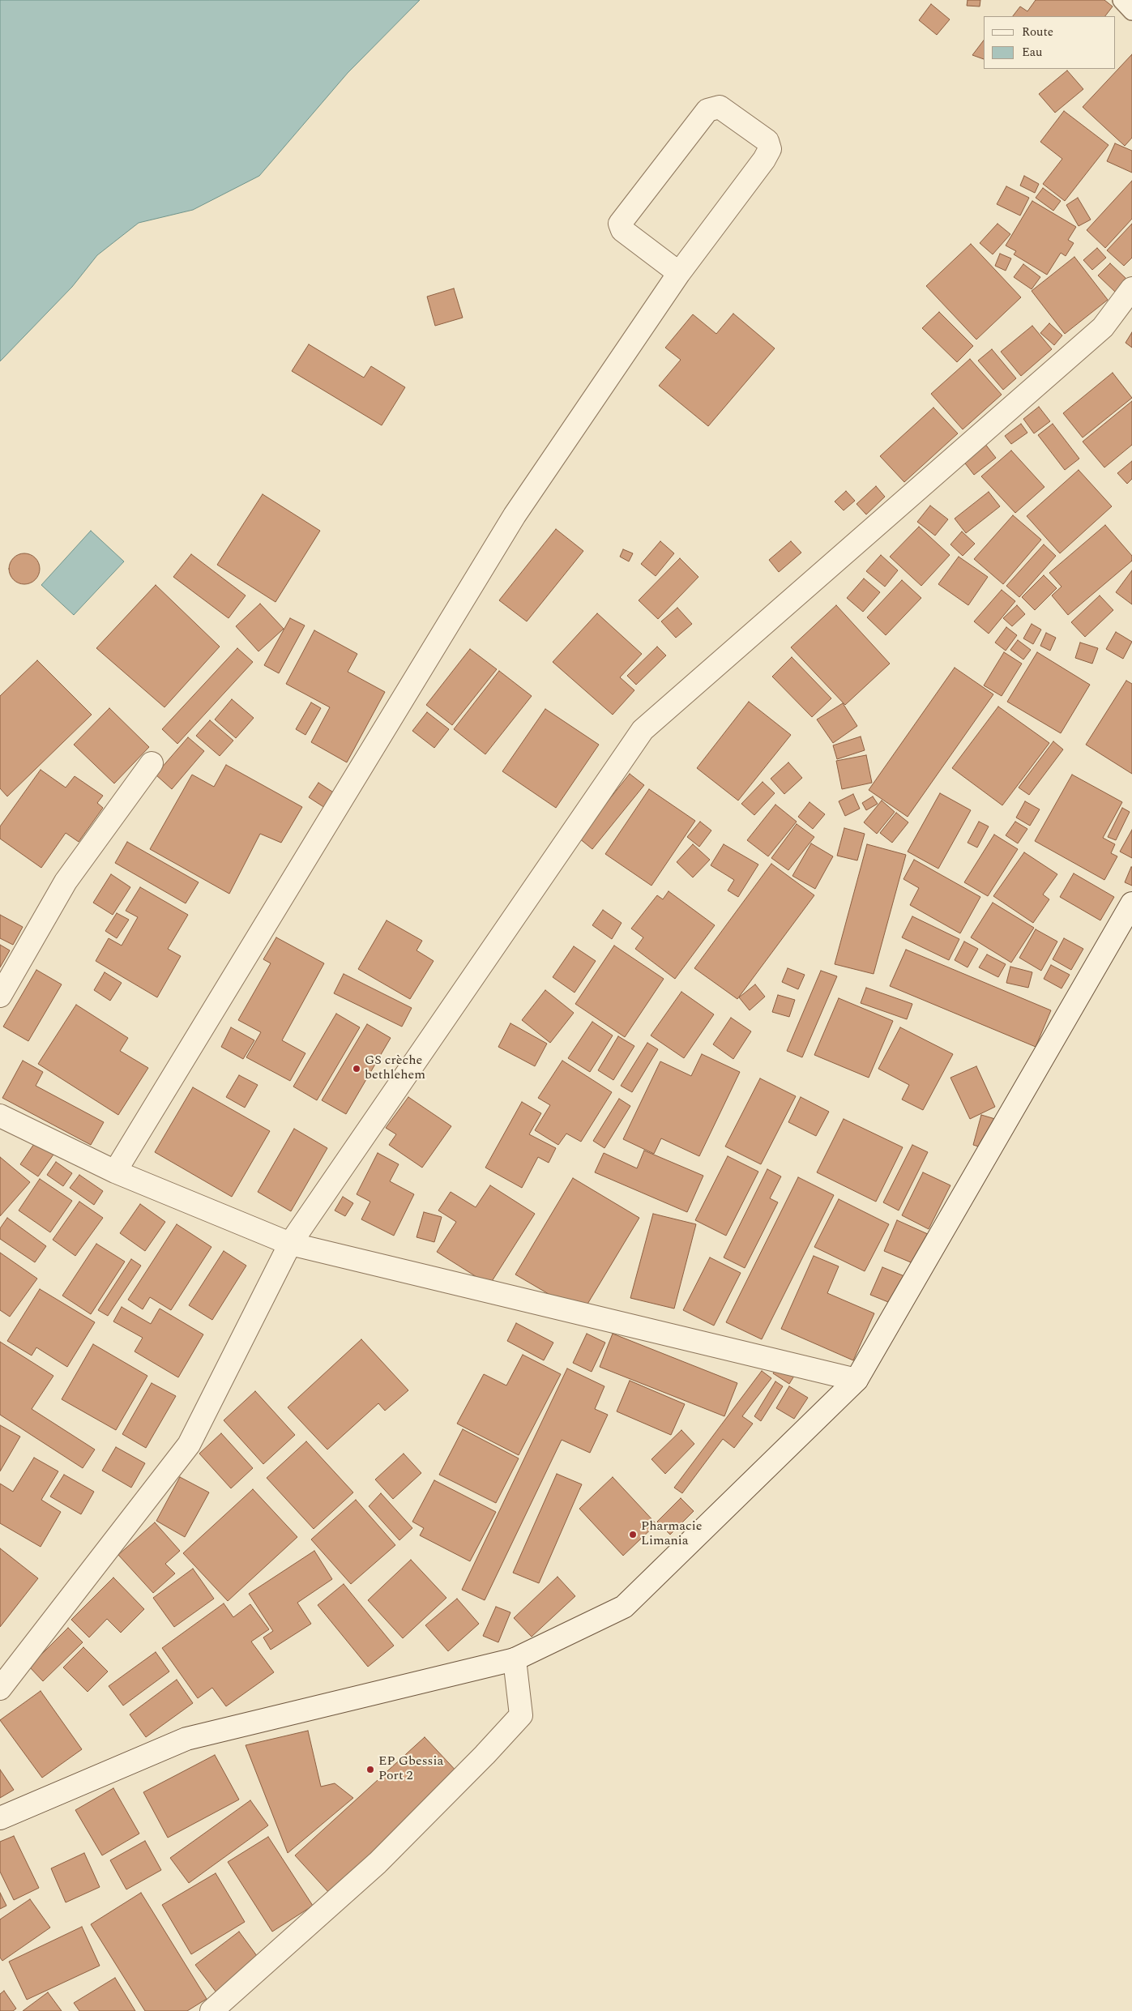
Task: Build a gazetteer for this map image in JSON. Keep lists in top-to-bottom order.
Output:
{
  "places": ["GS crèche bethlehem", "Pharmacie Limania", "EP Gbessia Port 2"],
  "legend": ["Route", "Eau"]
}
